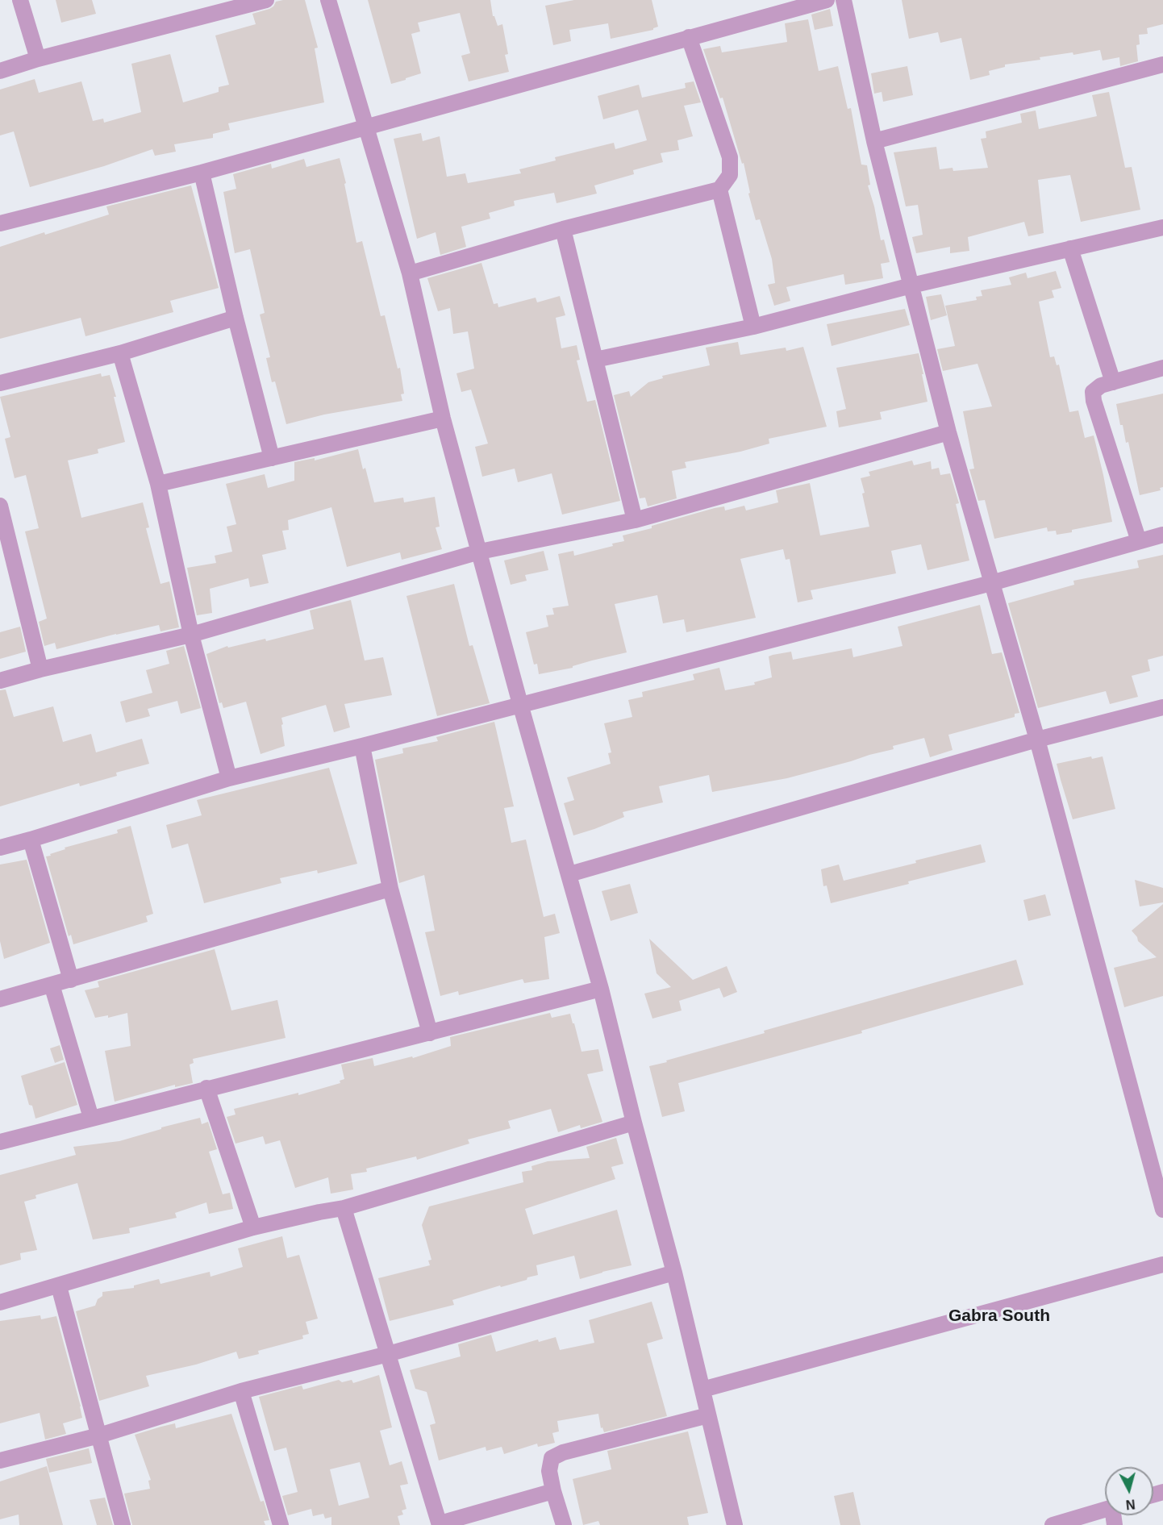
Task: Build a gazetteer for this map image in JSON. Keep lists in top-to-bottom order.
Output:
{
  "districts": ["Gabra South"],
  "north": "bottom"
}
